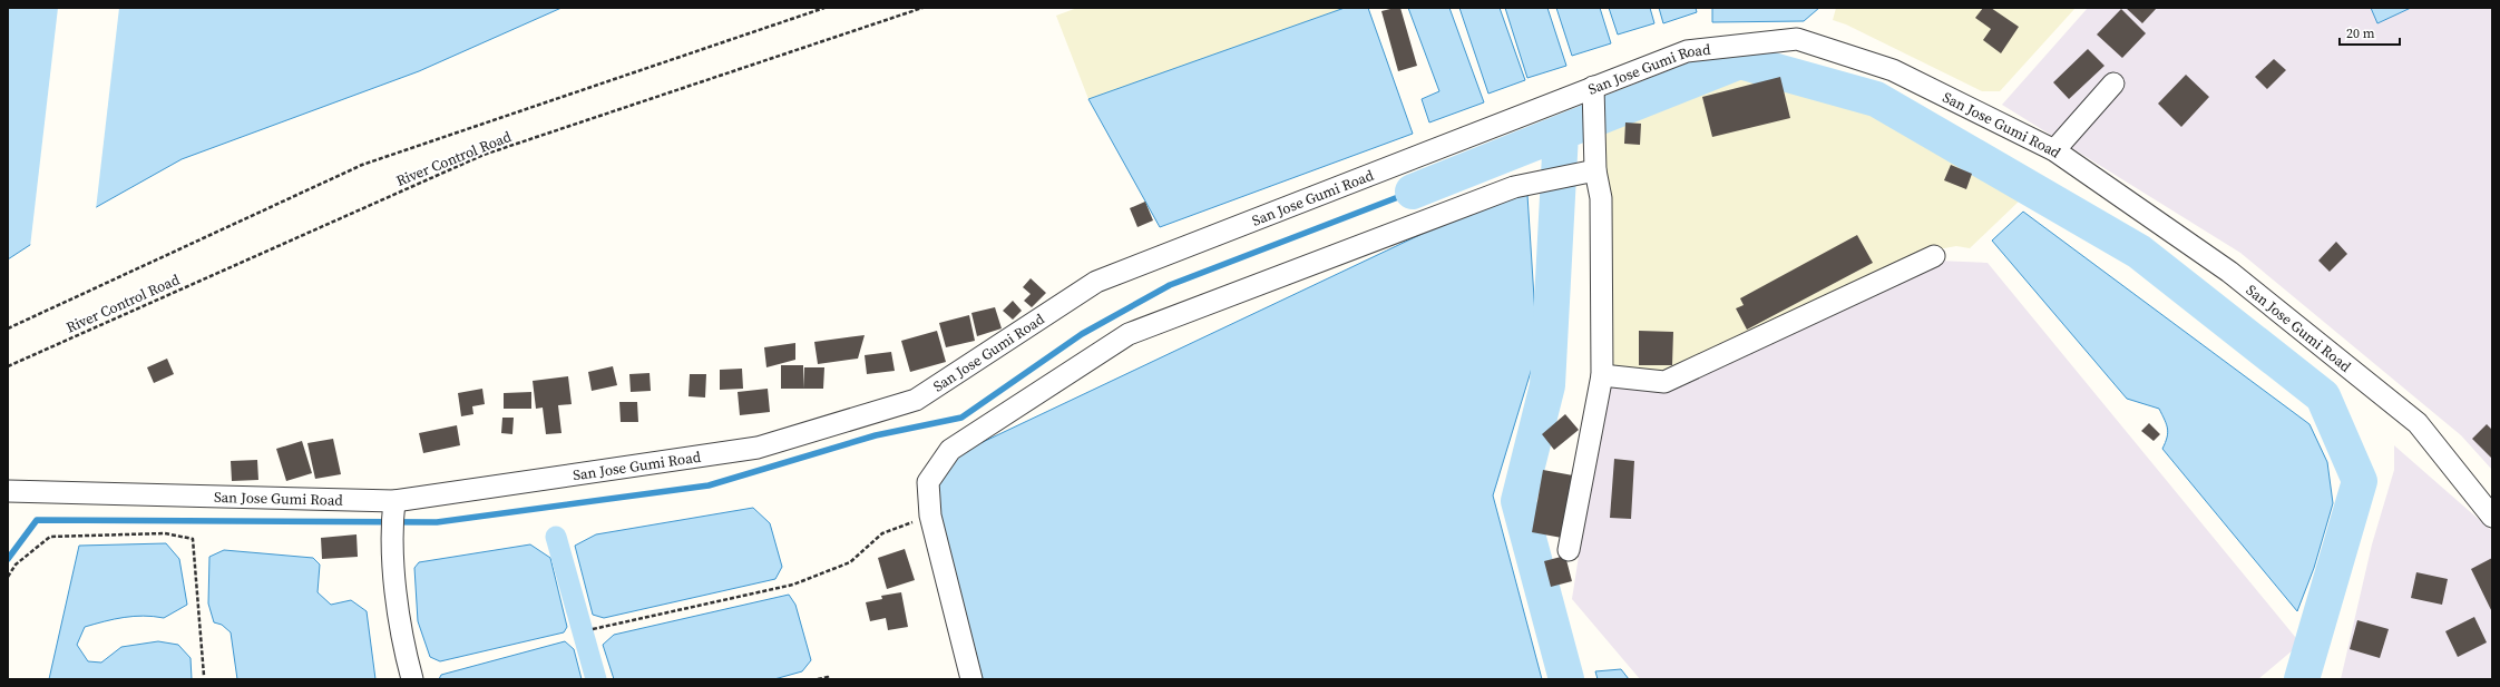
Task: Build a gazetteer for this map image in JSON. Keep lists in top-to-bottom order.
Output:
{
  "streets": {
    "street": ["San Jose Gumi Road"],
    "path": ["River Control Road"]
  },
  "scale_bar": "20 m"
}
